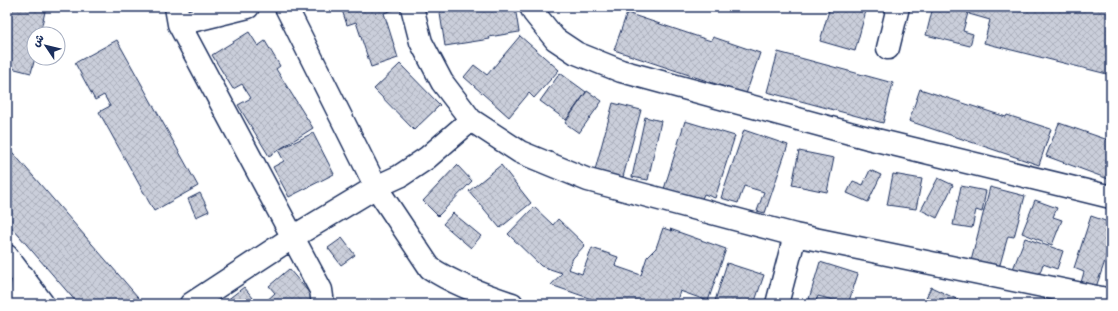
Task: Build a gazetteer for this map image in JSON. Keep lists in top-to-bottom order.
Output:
{
  "north": "top left"
}
